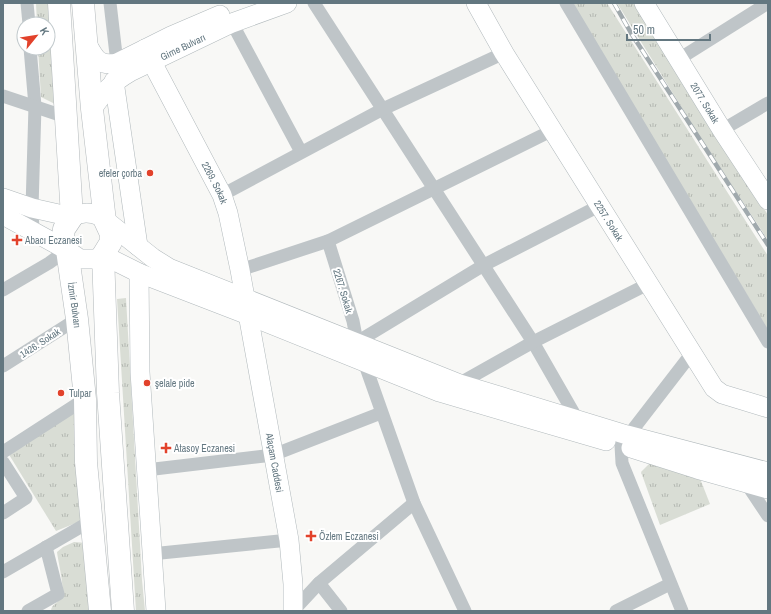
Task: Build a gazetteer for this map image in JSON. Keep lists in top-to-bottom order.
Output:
{
  "streets": {
    "highway": ["İzmir Bulvarı"],
    "main road": [
      "Girne Bulvarı",
      "2077. Sokak",
      "2269. Sokak",
      "2257. Sokak",
      "Alaçam Caddesi"
    ],
    "street": ["2267. Sokak", "1426. Sokak"]
  },
  "crossings": [
    ["Girne Bulvarı", "2269. Sokak"],
    ["2269. Sokak", "Alaçam Caddesi"],
    ["İzmir Bulvarı", "1426. Sokak"]
  ],
  "places": {
    "other": ["efeler çorba", "şelale pide", "Tulpar"],
    "health": ["Abacı Eczanesi", "Atasoy Eczanesi", "Özlem Eczanesi"]
  },
  "scale_bar": "50 m",
  "north": "top right"
}
